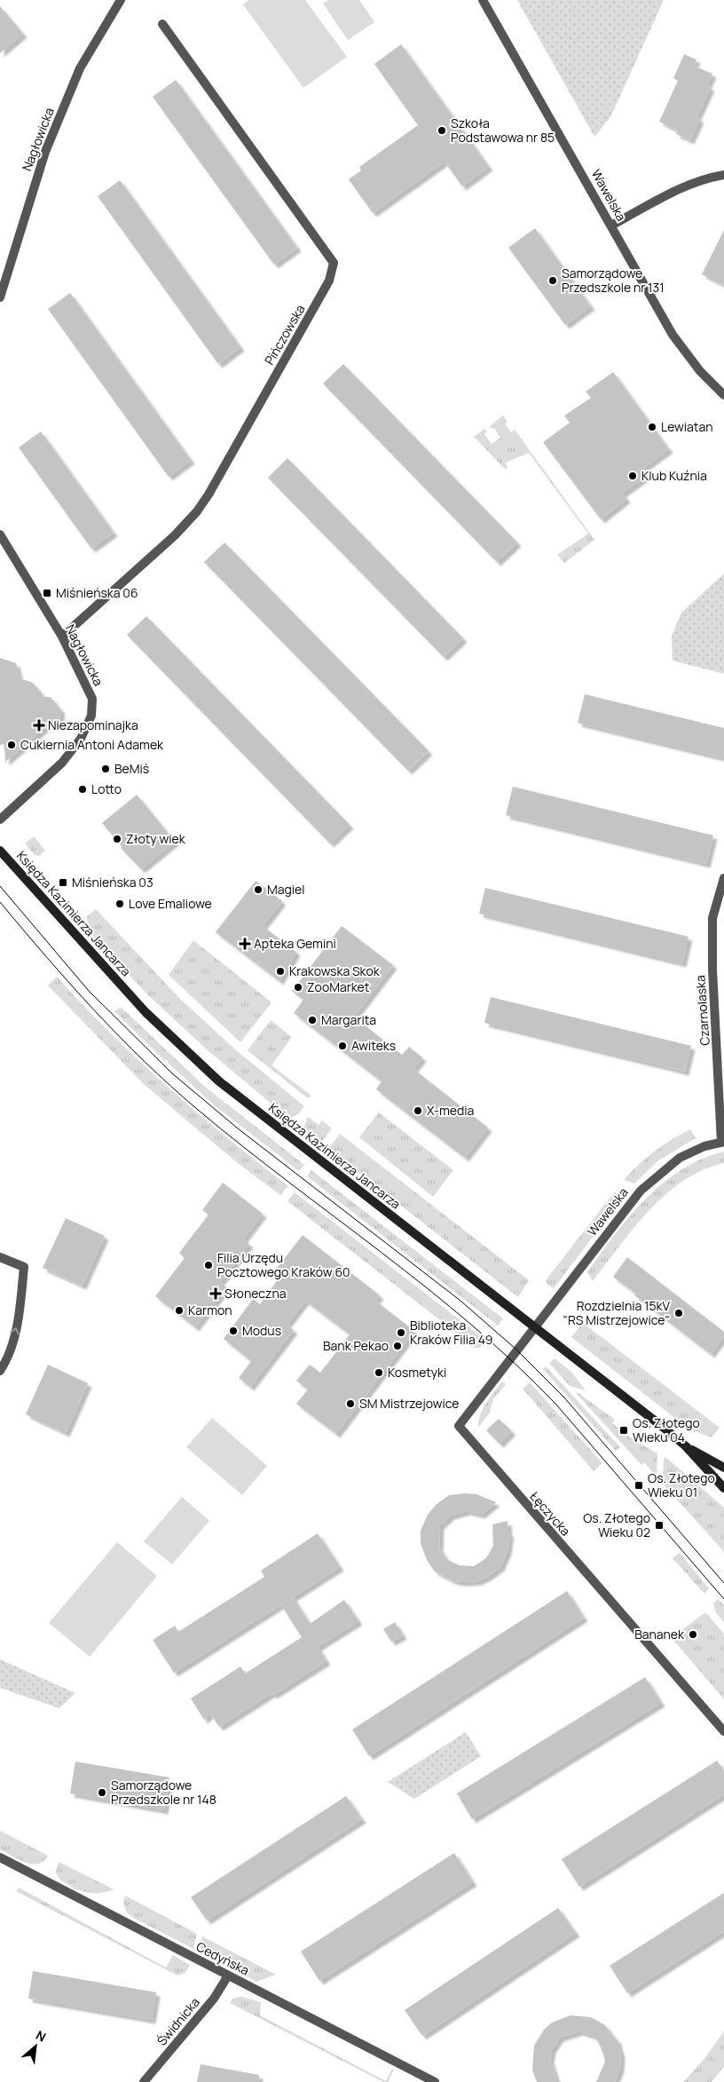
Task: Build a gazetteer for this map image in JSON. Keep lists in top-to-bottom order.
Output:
{
  "streets": {
    "street": [
      "Nagłowicka",
      "Wawelska",
      "Pińczowska",
      "Księdza Kazimierza Jancarza",
      "Czarnolaska",
      "Łęczycka",
      "Cedyńska",
      "Świdnicka"
    ]
  },
  "crossings": [
    ["Nagłowicka", "Pińczowska"],
    ["Wawelska", "Księdza Kazimierza Jancarza"],
    ["Wawelska", "Czarnolaska"],
    ["Wawelska", "Łęczycka"],
    ["Księdza Kazimierza Jancarza", "Łęczycka"],
    ["Cedyńska", "Świdnicka"]
  ],
  "places": {
    "other": [
      "Szkoła Podstawowa nr 85",
      "Samorządowe Przedszkole nr 131",
      "Lewiatan",
      "Klub Kuźnia",
      "Cukiernia Antoni Adamek",
      "BeMiś",
      "Lotto",
      "Złoty wiek",
      "Magiel",
      "Love Emaliowe",
      "Krakowska Skok",
      "ZooMarket",
      "Margarita",
      "Awiteks",
      "X-media",
      "Filia Urzędu Pocztowego Kraków 60",
      "Karmon",
      "Rozdzielnia 15kV \"RS Mistrzejowice\"",
      "Modus",
      "Biblioteka Kraków Filia 49",
      "Bank Pekao",
      "Kosmetyki",
      "SM Mistrzejowice",
      "Bananek",
      "Samorządowe Przedszkole nr 148"
    ],
    "transit": [
      "Miśnieńska 06",
      "Miśnieńska 03",
      "Os. Złotego Wieku 04",
      "Os. Złotego Wieku 01",
      "Os. Złotego Wieku 02"
    ],
    "health": ["Niezapominajka", "Apteka Gemini", "Słoneczna"]
  },
  "north": "top right"
}
